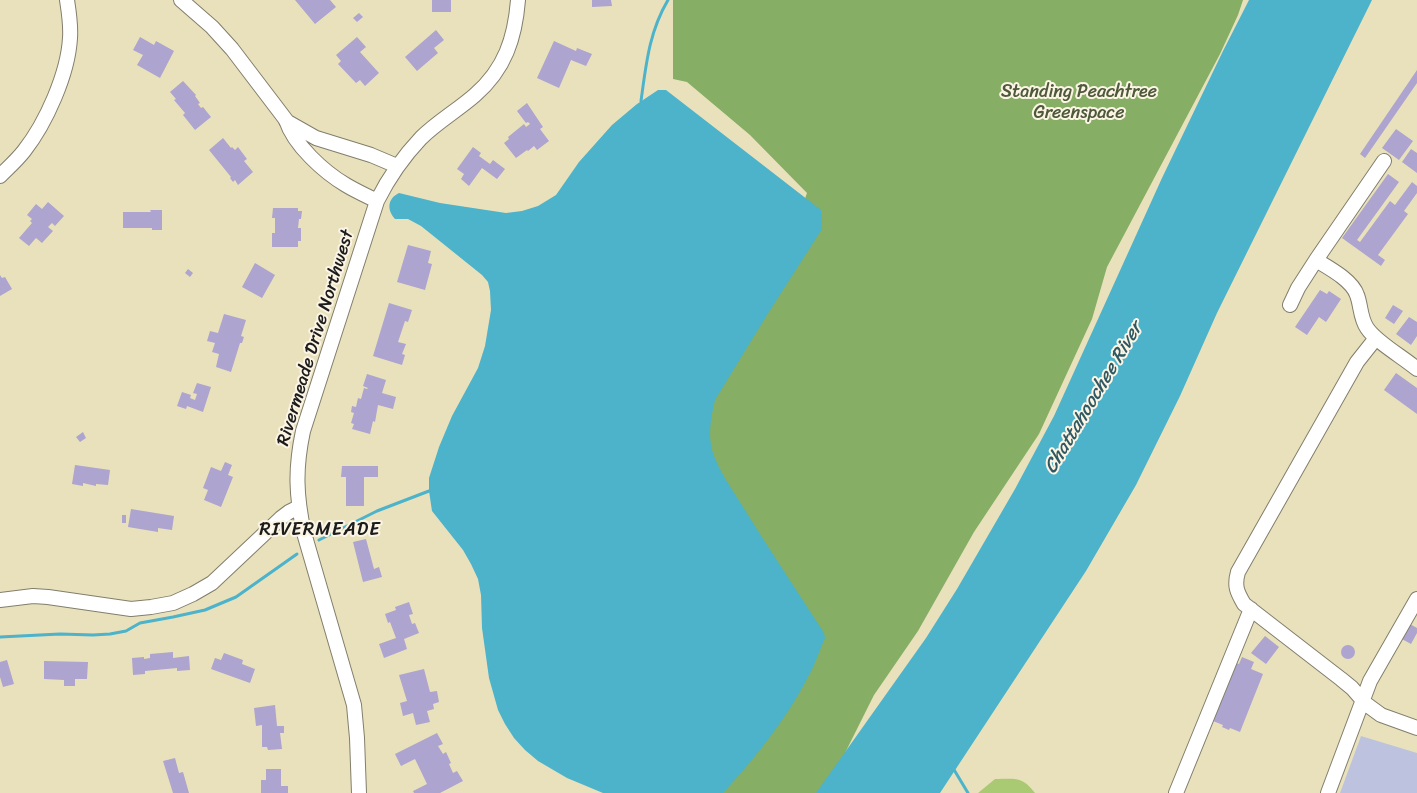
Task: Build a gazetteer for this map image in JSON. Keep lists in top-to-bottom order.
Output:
{
  "streets": {
    "street": ["Rivermeade Drive Northwest"]
  },
  "districts": ["RIVERMEADE"],
  "water": ["Chattahoochee River"],
  "parks": ["Standing Peachtree Greenspace"]
}
